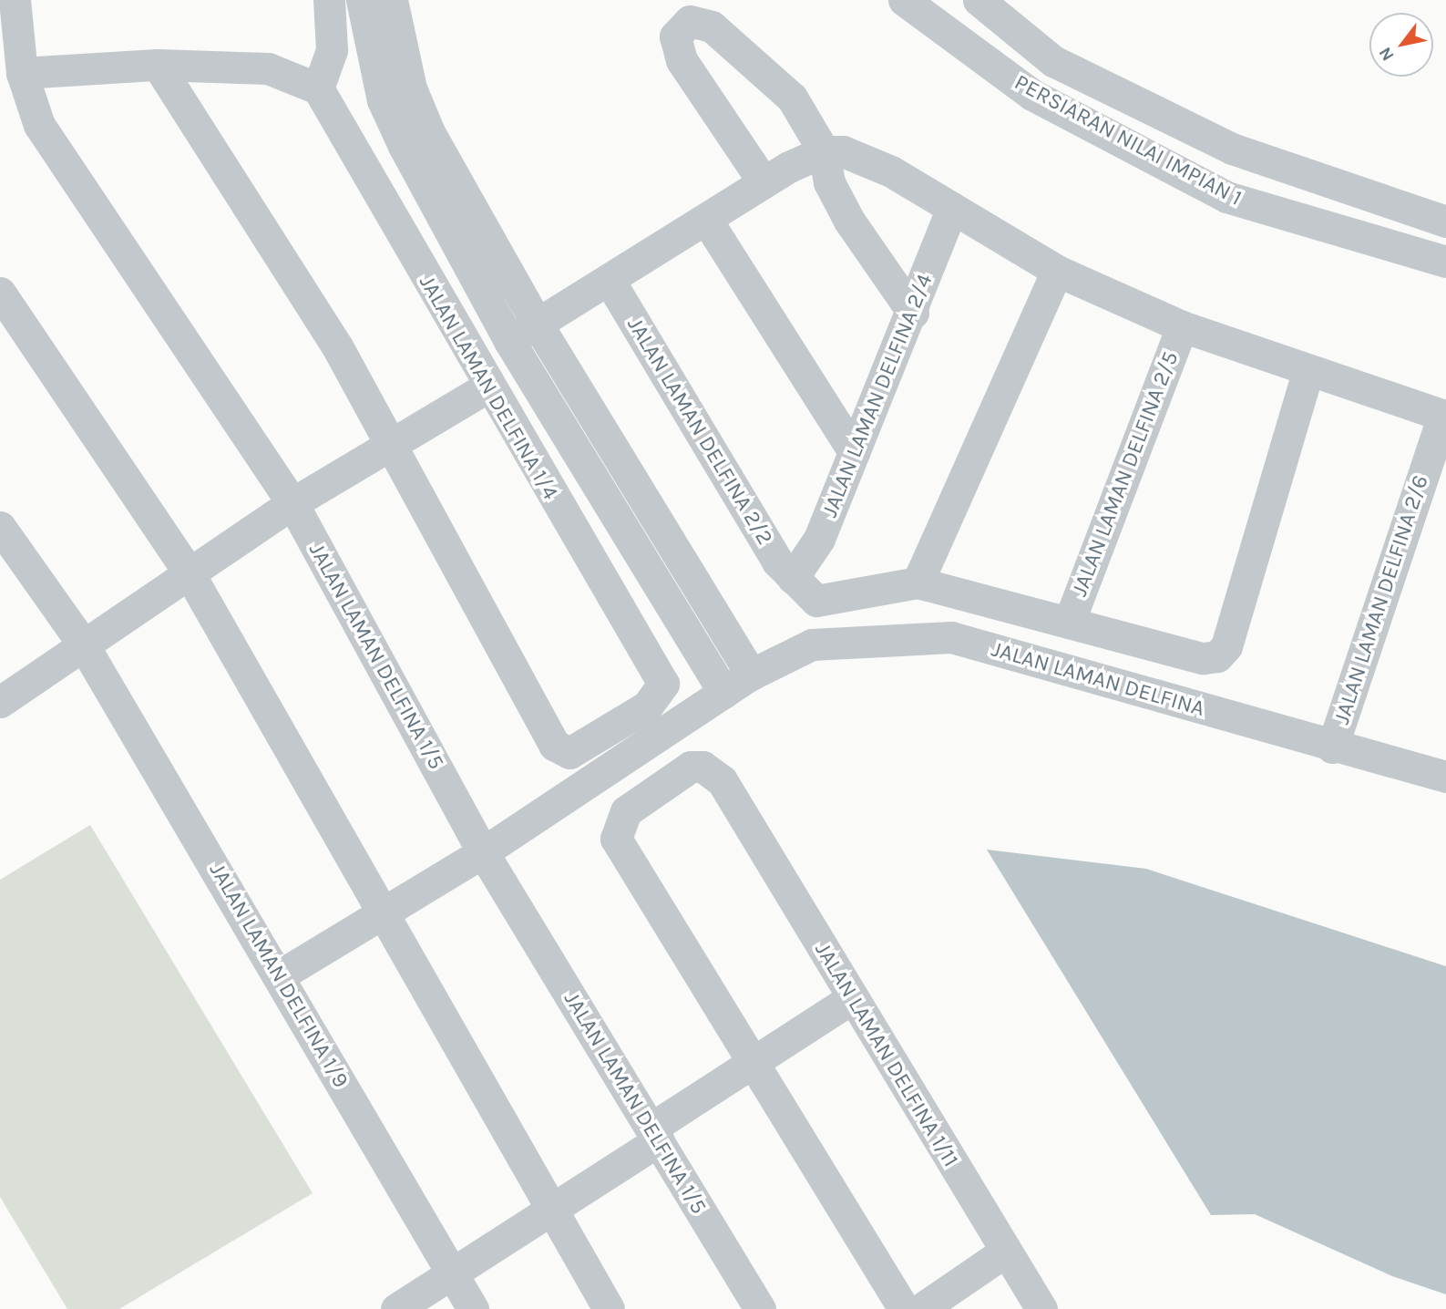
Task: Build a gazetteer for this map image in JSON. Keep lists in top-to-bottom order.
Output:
{
  "streets": {
    "street": [
      "PERSIARAN NILAI IMPIAN 1",
      "JALAN LAMAN DELFINA 1/4",
      "JALAN LAMAN DELFINA 2/4",
      "JALAN LAMAN DELFINA 2/2",
      "JALAN LAMAN DELFINA 2/5",
      "JALAN LAMAN DELFINA 2/6",
      "JALAN LAMAN DELFINA 1/5",
      "JALAN LAMAN DELFINA",
      "JALAN LAMAN DELFINA 1/9",
      "JALAN LAMAN DELFINA 1/11"
    ]
  },
  "crossings": [
    ["JALAN LAMAN DELFINA 2/4", "JALAN LAMAN DELFINA 2/2"],
    ["JALAN LAMAN DELFINA 2/6", "JALAN LAMAN DELFINA"],
    ["JALAN LAMAN DELFINA 1/5", "JALAN LAMAN DELFINA"],
    ["JALAN LAMAN DELFINA", "JALAN LAMAN DELFINA 1/9"]
  ],
  "north": "bottom left"
}
